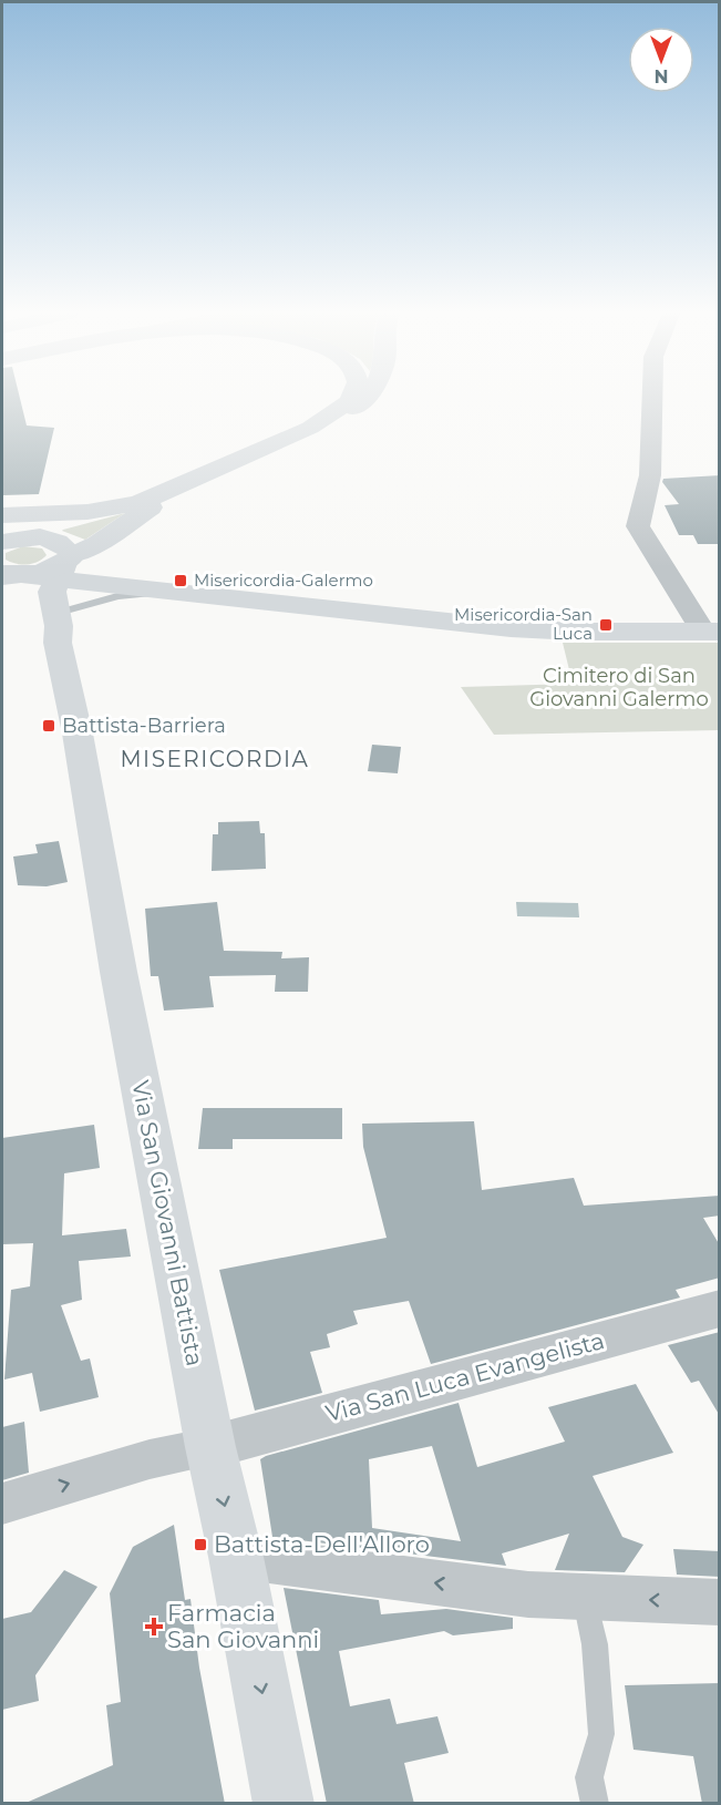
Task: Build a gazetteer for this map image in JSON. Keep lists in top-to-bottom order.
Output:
{
  "streets": {
    "main road": ["Via San Giovanni Battista"],
    "street": ["Via San Luca Evangelista"]
  },
  "crossings": [
    ["Via San Giovanni Battista", "Via San Luca Evangelista"]
  ],
  "districts": ["MISERICORDIA"],
  "parks": ["Cimitero di San Giovanni Galermo"],
  "places": {
    "transit": [
      "Misericordia-Galermo",
      "Misericordia-San Luca",
      "Battista-Barriera",
      "Battista-Dell'Alloro"
    ],
    "health": ["Farmacia San Giovanni"]
  },
  "north": "bottom"
}
